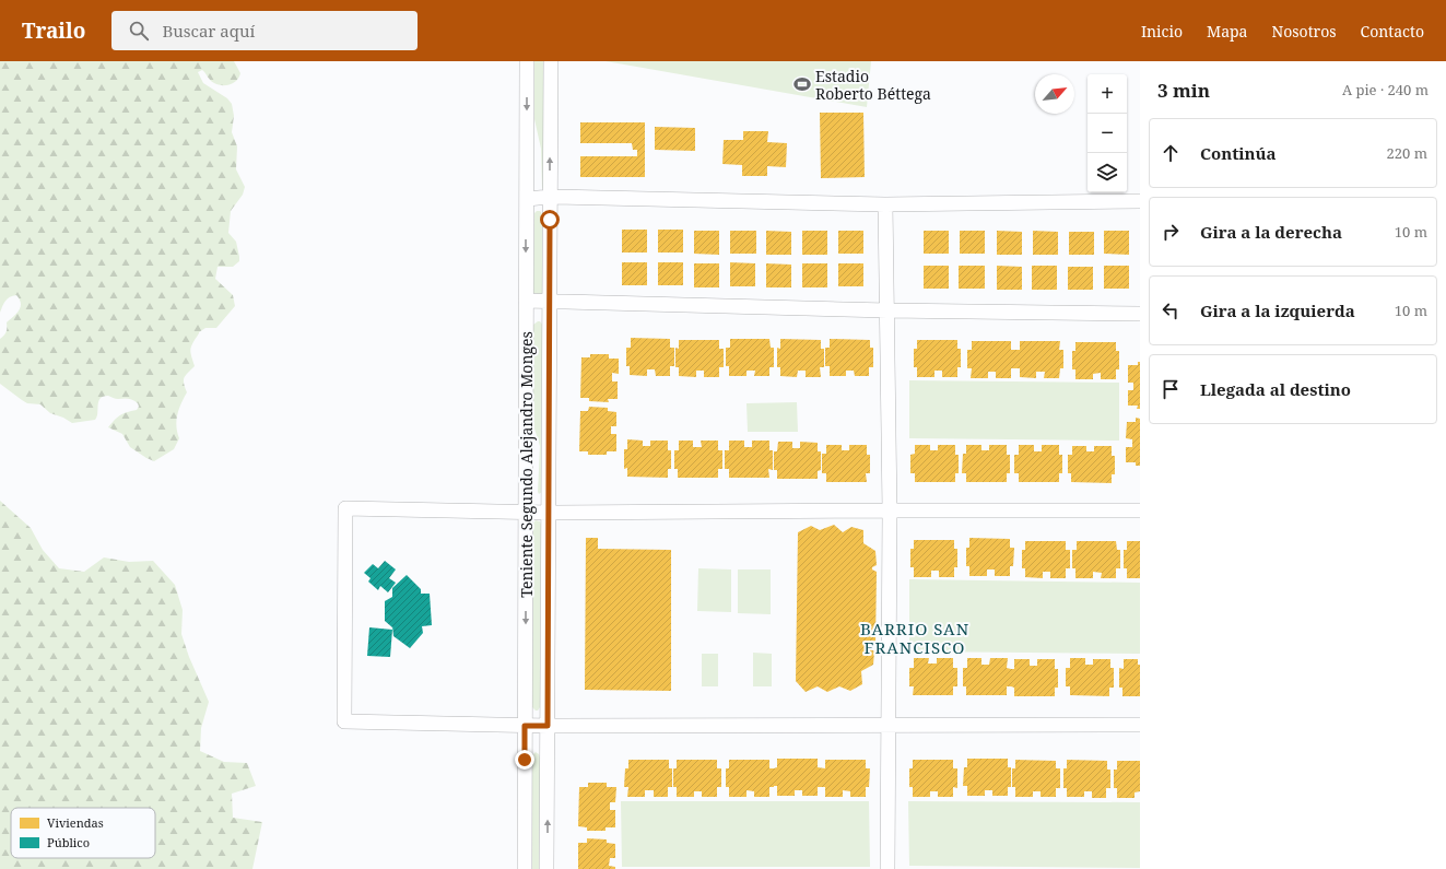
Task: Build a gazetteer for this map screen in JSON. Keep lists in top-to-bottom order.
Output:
{
  "streets": {
    "street": ["Teniente Segundo Alejandro Monges"]
  },
  "districts": ["BARRIO SAN FRANCISCO"],
  "places": {
    "sports": ["Estadio Roberto Béttega"]
  },
  "legend": ["Viviendas", "Público"],
  "north": "top right",
  "page": {
    "header": "Trailo",
    "search": "Buscar aquí",
    "nav": [
      "Inicio",
      "Mapa",
      "Nosotros",
      "Contacto"
    ],
    "heading": ["3 min", "A pie · 240 m"],
    "map_buttons": ["+", "−"],
    "list": [
      ["Continúa", "220 m"],
      ["Gira a la derecha", "10 m"],
      ["Gira a la izquierda", "10 m"],
      "Llegada al destino"
    ]
  }
}
